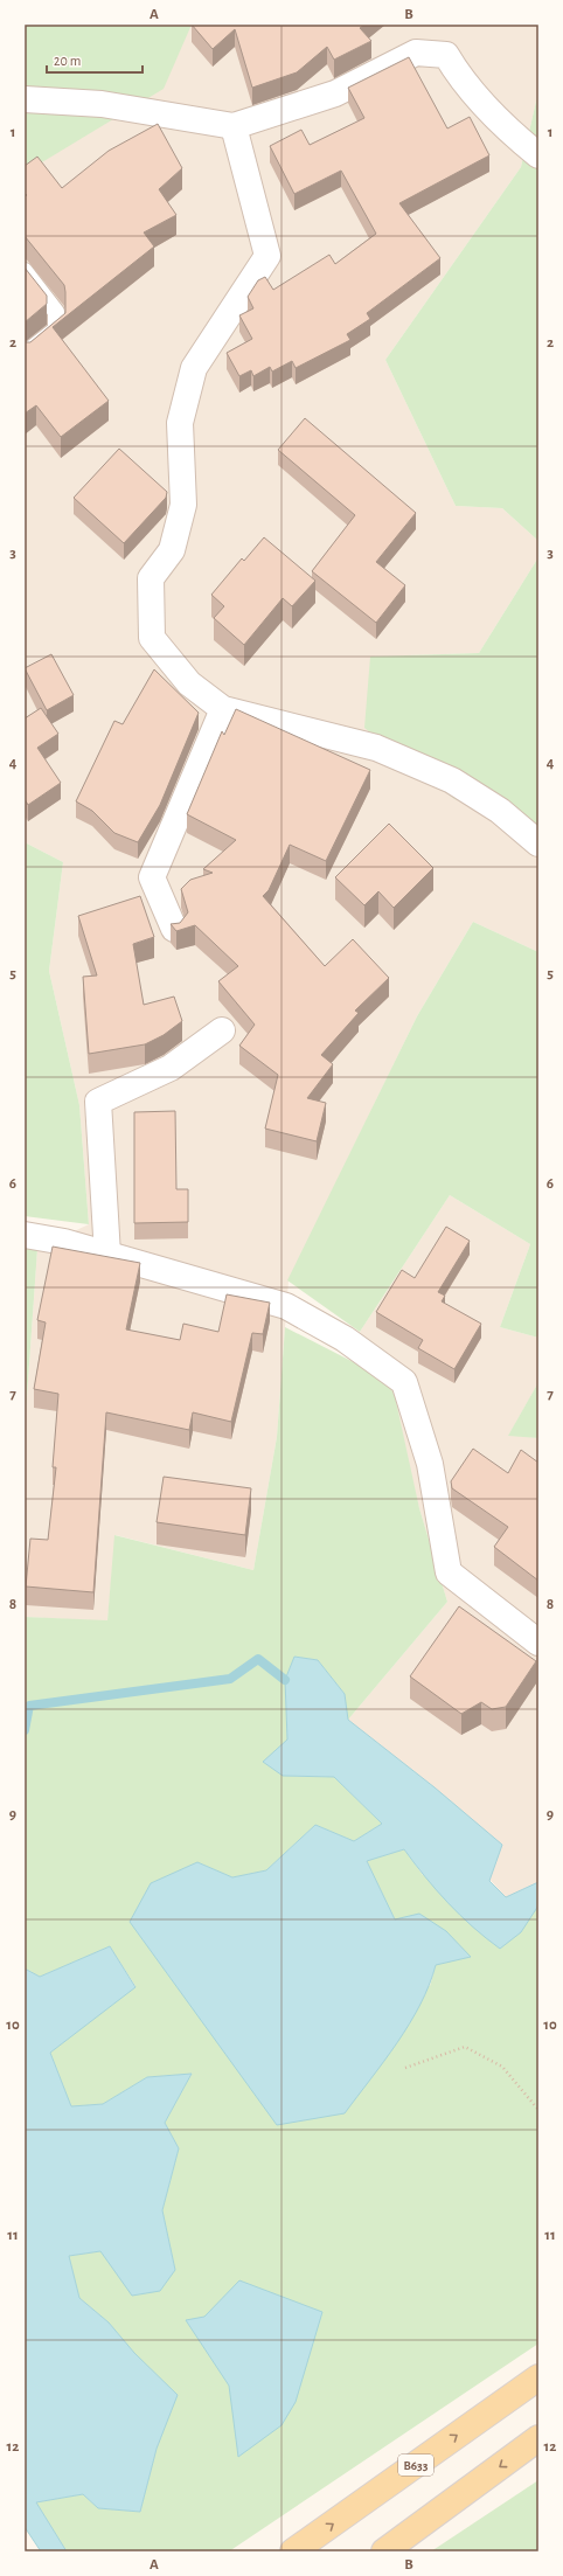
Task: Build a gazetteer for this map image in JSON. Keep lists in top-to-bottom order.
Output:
{
  "streets": {
    "main road": ["B633"]
  },
  "scale_bar": "20 m",
  "grid": {
    "columns": ["A", "B"],
    "rows": [
      "1",
      "2",
      "3",
      "4",
      "5",
      "6",
      "7",
      "8",
      "9",
      "10",
      "11",
      "12"
    ]
  }
}
